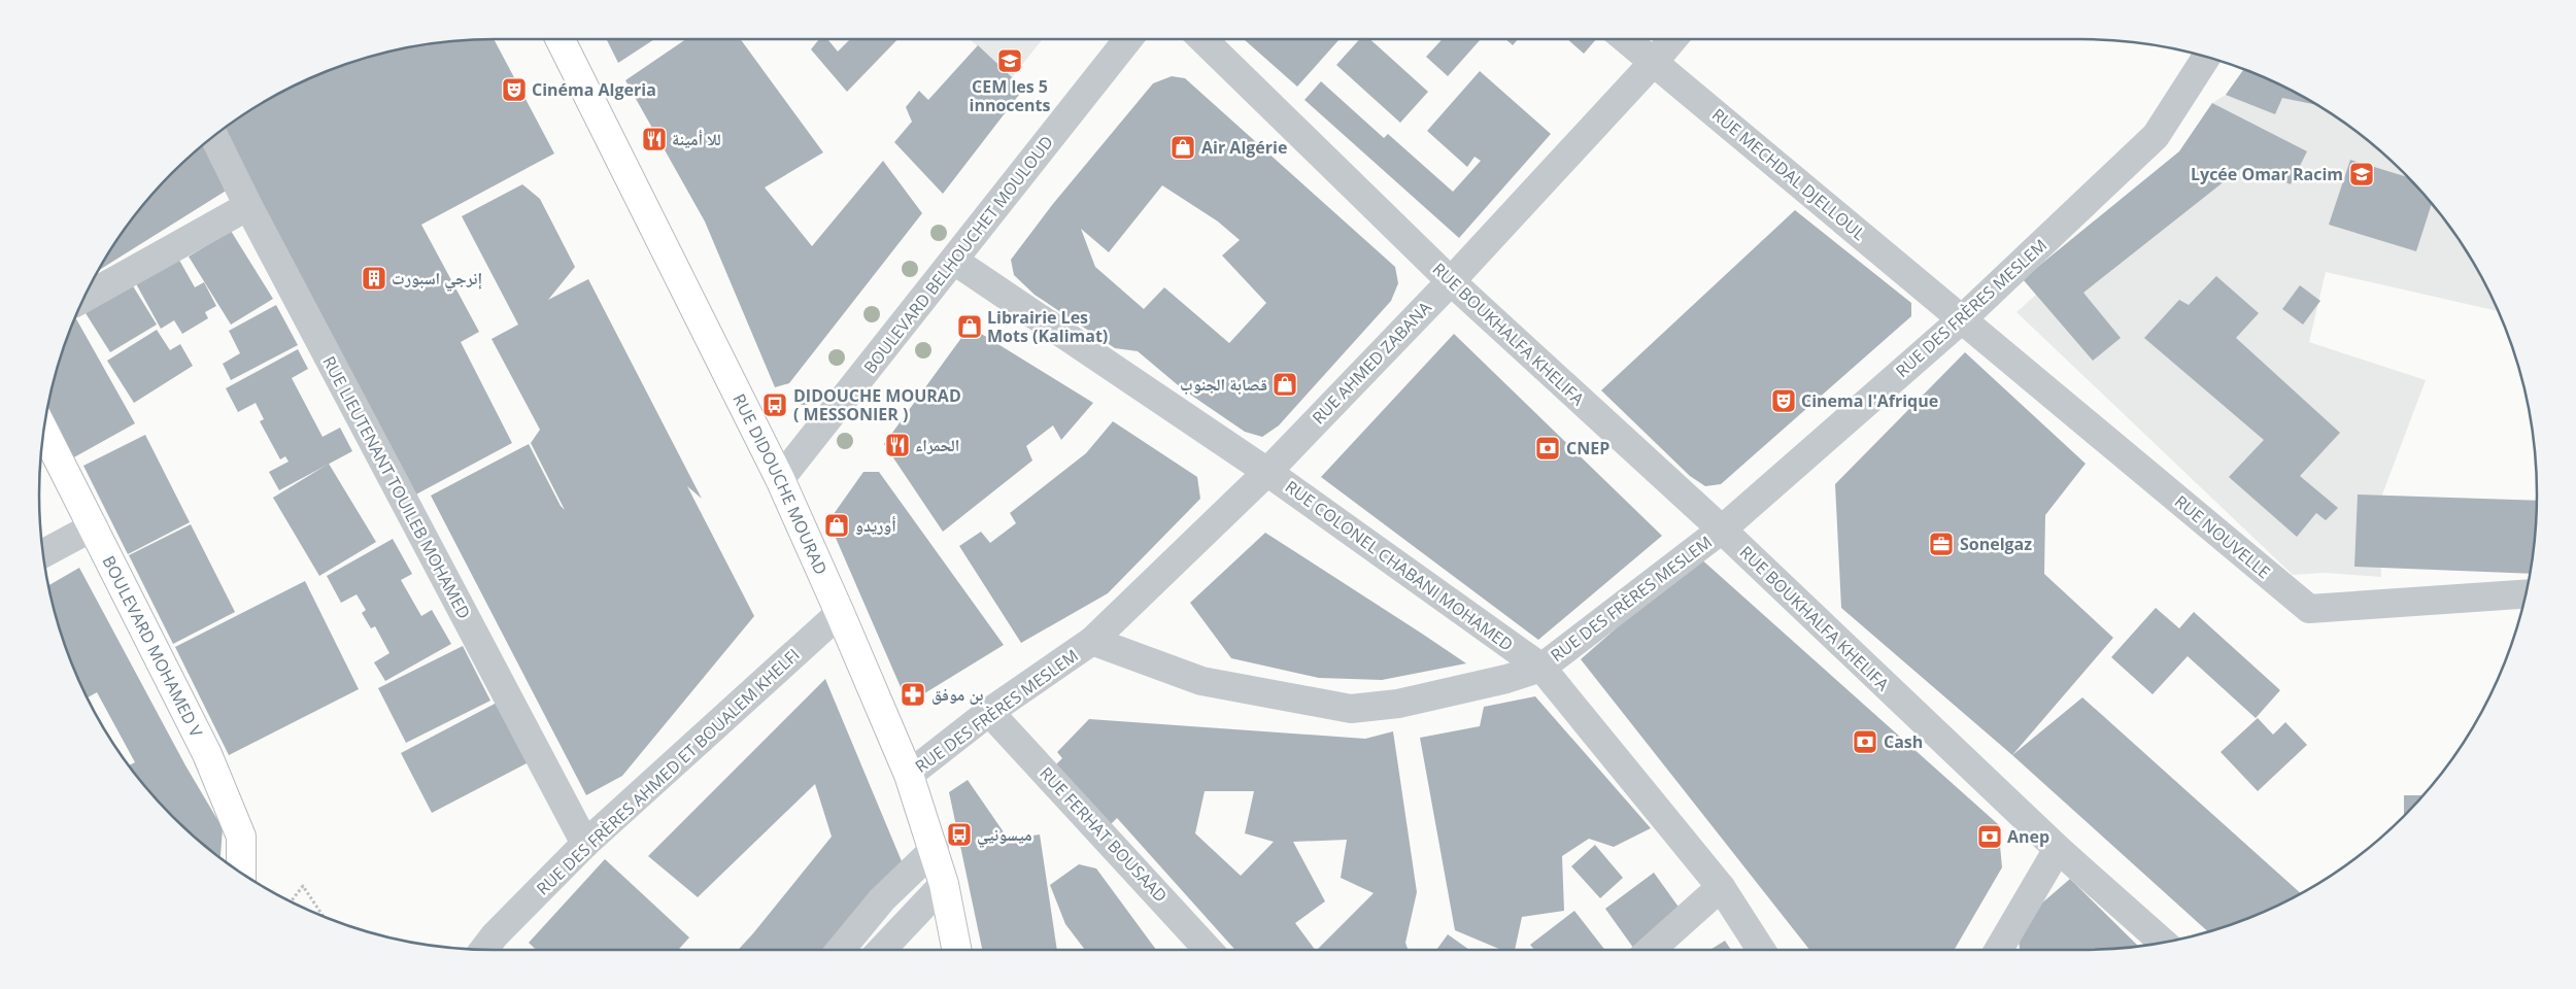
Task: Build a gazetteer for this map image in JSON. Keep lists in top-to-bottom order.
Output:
{
  "streets": {
    "main road": ["RUE DIDOUCHE MOURAD", "BOULEVARD MOHAMED V"],
    "street": [
      "RUE MECHDAL DJELLOUL",
      "BOULEVARD BELHOUCHET MOULOUD",
      "RUE DES FRÈRES MESLEM",
      "RUE BOUKHALFA KHELIFA",
      "RUE AHMED ZABANA",
      "RUE LIEUTENANT TOUILEB MOHAMED",
      "RUE NOUVELLE",
      "RUE COLONEL CHABANI MOHAMED",
      "RUE DES FRÈRES AHMED ET BOUALEM KHELFI",
      "RUE FERHAT BOUSAAD"
    ]
  },
  "crossings": [
    ["RUE MECHDAL DJELLOUL", "RUE DES FRÈRES MESLEM"],
    ["RUE MECHDAL DJELLOUL", "RUE AHMED ZABANA"],
    ["RUE MECHDAL DJELLOUL", "RUE NOUVELLE"],
    ["BOULEVARD BELHOUCHET MOULOUD", "RUE DIDOUCHE MOURAD"],
    ["BOULEVARD BELHOUCHET MOULOUD", "RUE COLONEL CHABANI MOHAMED"],
    ["RUE DES FRÈRES MESLEM", "RUE BOUKHALFA KHELIFA"],
    ["RUE DES FRÈRES MESLEM", "RUE AHMED ZABANA"],
    ["RUE DES FRÈRES MESLEM", "RUE DIDOUCHE MOURAD"],
    ["RUE DES FRÈRES MESLEM", "RUE NOUVELLE"],
    ["RUE DES FRÈRES MESLEM", "RUE COLONEL CHABANI MOHAMED"],
    ["RUE DES FRÈRES MESLEM", "RUE FERHAT BOUSAAD"],
    ["RUE BOUKHALFA KHELIFA", "RUE AHMED ZABANA"],
    ["RUE AHMED ZABANA", "RUE COLONEL CHABANI MOHAMED"],
    ["RUE DIDOUCHE MOURAD", "RUE DES FRÈRES AHMED ET BOUALEM KHELFI"],
    ["RUE LIEUTENANT TOUILEB MOHAMED", "RUE DES FRÈRES AHMED ET BOUALEM KHELFI"]
  ],
  "places": {
    "school or university": ["CEM les 5 innocents", "Lycée Omar Racim"],
    "theatre": ["Cinéma Algeria", "Cinema l'Afrique"],
    "restaurant": ["للا أمينة", "الحمراء"],
    "shop": [
      "Air Algérie",
      "Librairie Les Mots (Kalimat)",
      "قصابة الجنوب",
      "أوريدو"
    ],
    "building": ["إنرجي اسبورت"],
    "bus stop": ["DIDOUCHE MOURAD ( MESSONIER )", "ميسونيي"],
    "bank": ["CNEP", "Cash", "Anep"],
    "office": ["Sonelgaz"],
    "pharmacy": ["بن موفق"]
  }
}
